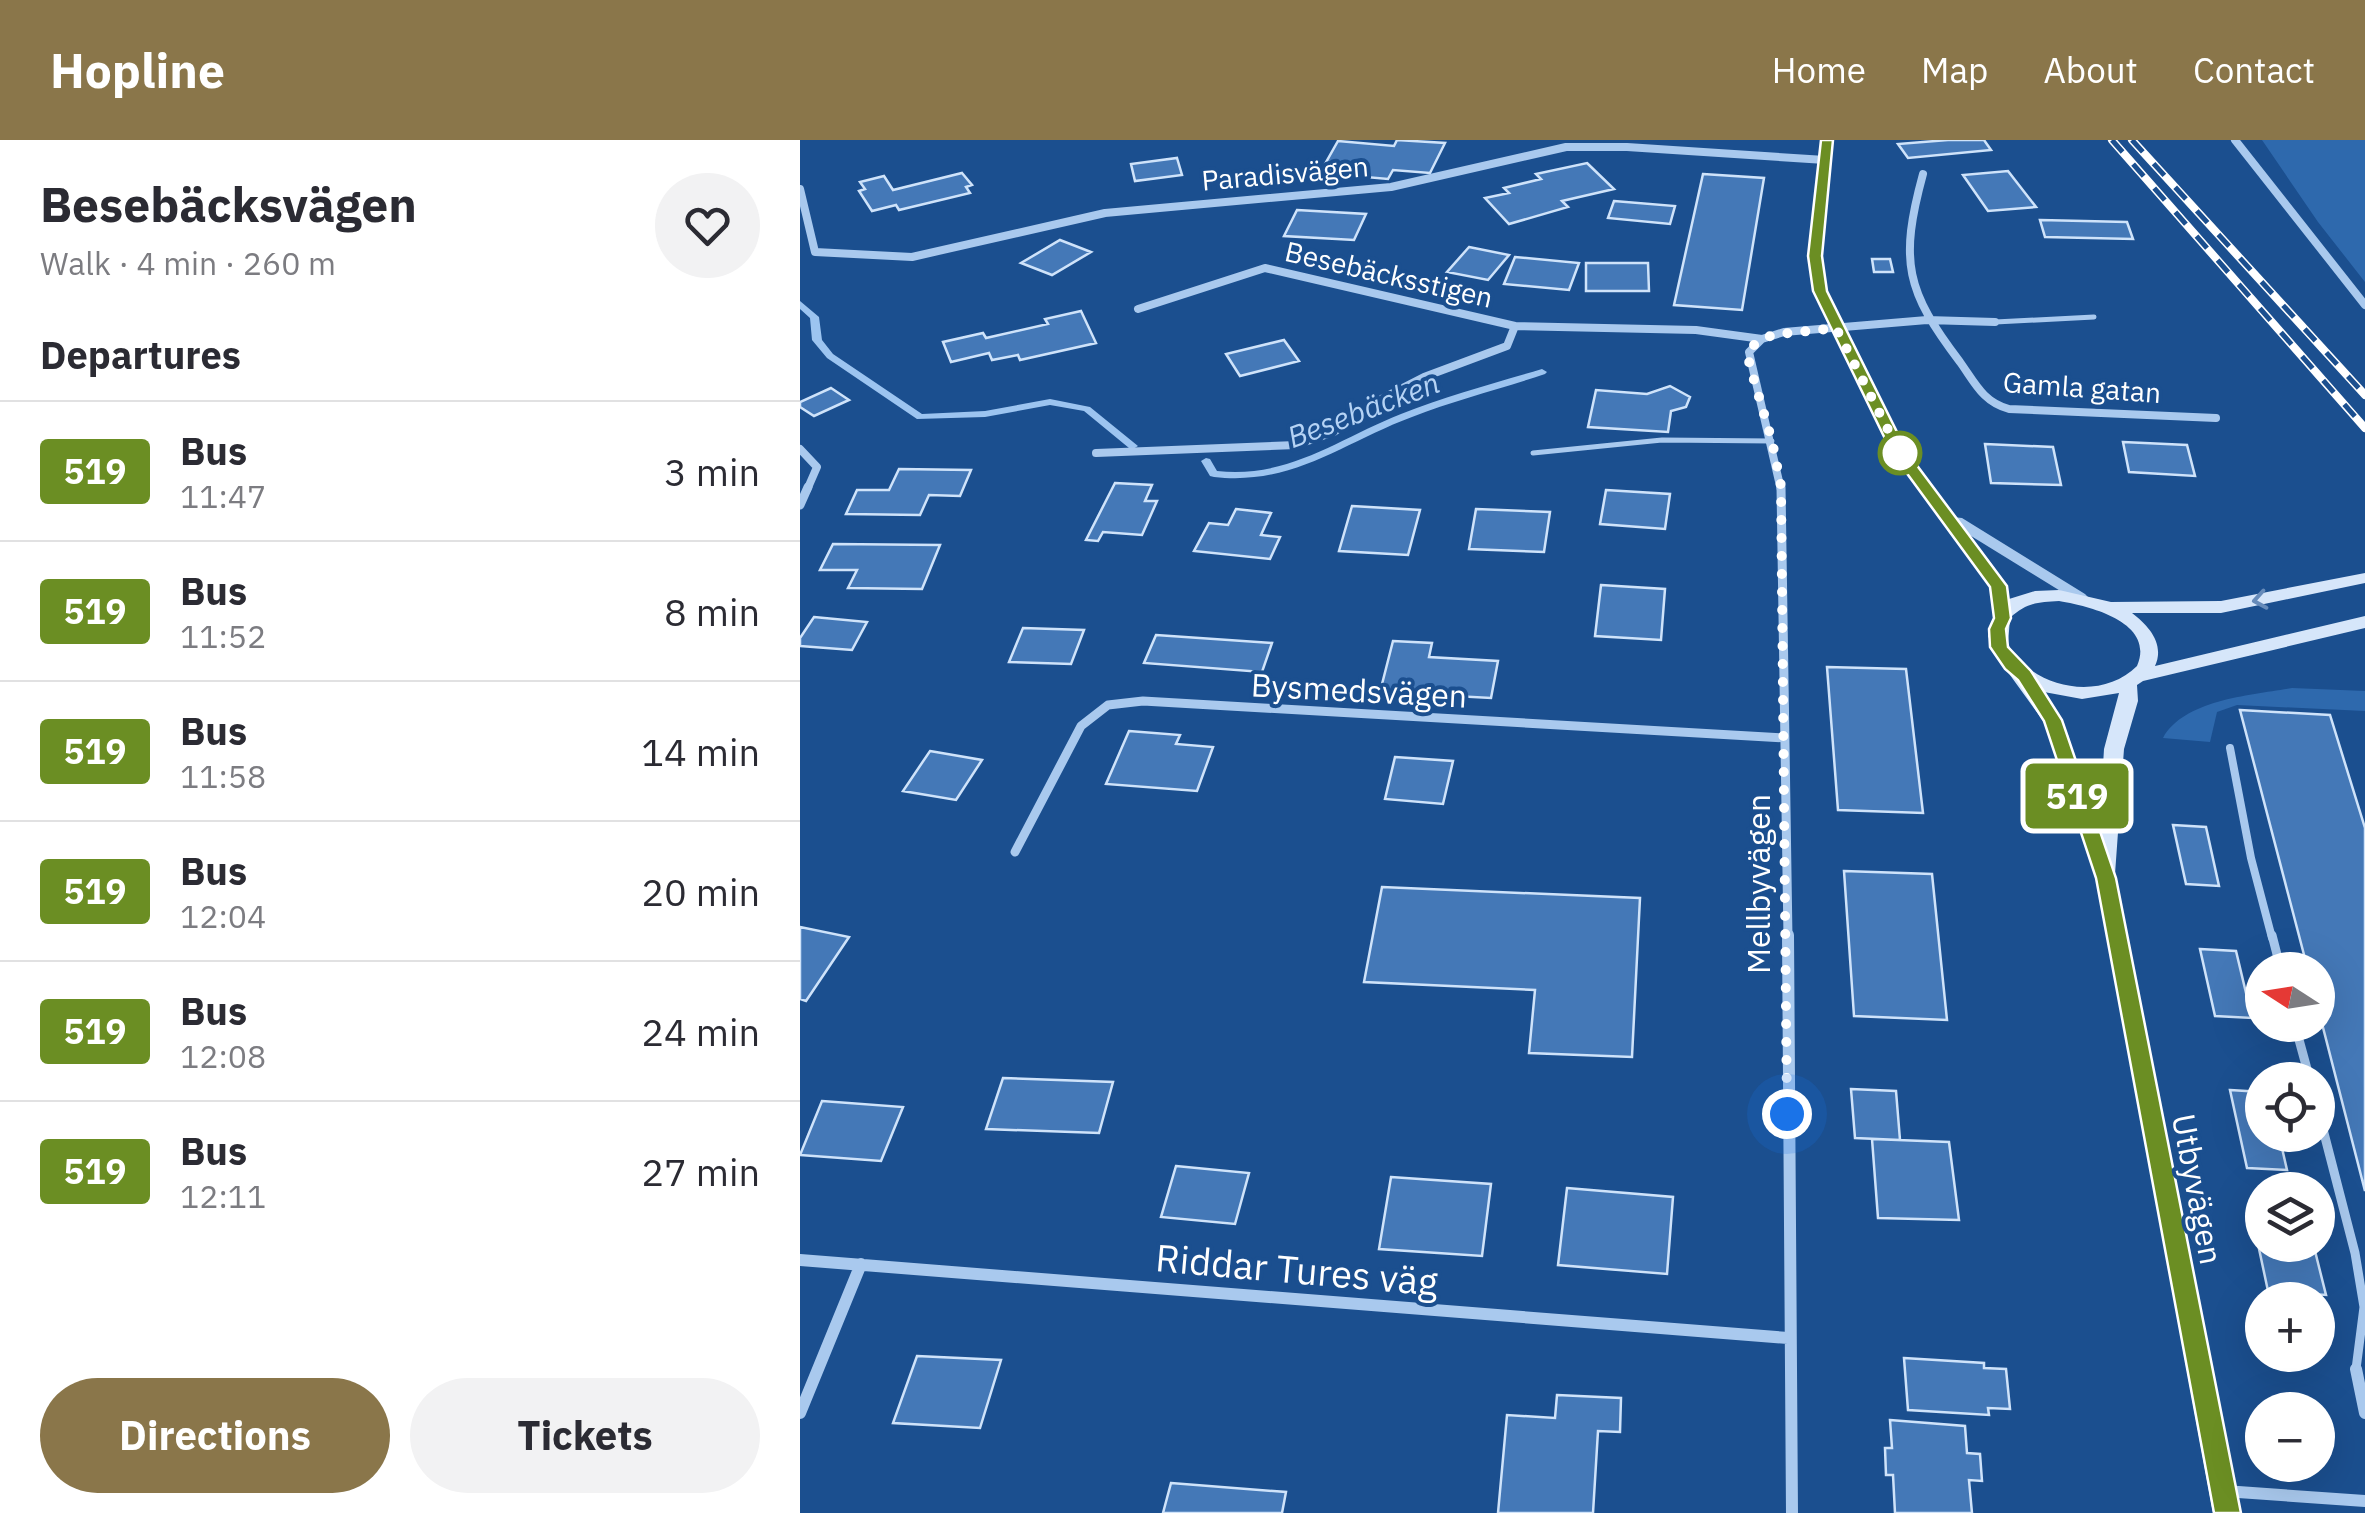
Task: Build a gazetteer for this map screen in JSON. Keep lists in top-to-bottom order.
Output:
{
  "streets": {
    "main road": ["Utbyvägen"],
    "street": [
      "Paradisvägen",
      "Besebäcksstigen",
      "Gamla gatan",
      "Bysmedsvägen",
      "Mellbyvägen",
      "Riddar Tures väg"
    ]
  },
  "crossings": [
    ["Besebäcksstigen", "Mellbyvägen"],
    ["Bysmedsvägen", "Mellbyvägen"],
    ["Mellbyvägen", "Riddar Tures väg"]
  ],
  "water": ["Besebäcken"],
  "lines": ["bus line 519"],
  "north": "left",
  "page": {
    "header": "Hopline",
    "nav": [
      "Home",
      "Map",
      "About",
      "Contact"
    ],
    "heading": [
      ["Besebäcksvägen", "Walk · 4 min · 260 m"],
      "Departures"
    ],
    "on_map": "519",
    "list": [
      {
        "mark": "519",
        "name": "Bus",
        "note": "11:47",
        "value": "3 min"
      },
      {
        "mark": "519",
        "name": "Bus",
        "note": "11:52",
        "value": "8 min"
      },
      {
        "mark": "519",
        "name": "Bus",
        "note": "11:58",
        "value": "14 min"
      },
      {
        "mark": "519",
        "name": "Bus",
        "note": "12:04",
        "value": "20 min"
      },
      {
        "mark": "519",
        "name": "Bus",
        "note": "12:08",
        "value": "24 min"
      },
      {
        "mark": "519",
        "name": "Bus",
        "note": "12:11",
        "value": "27 min"
      }
    ],
    "map_buttons": ["+", "−"],
    "buttons": ["Directions", "Tickets"]
  }
}
